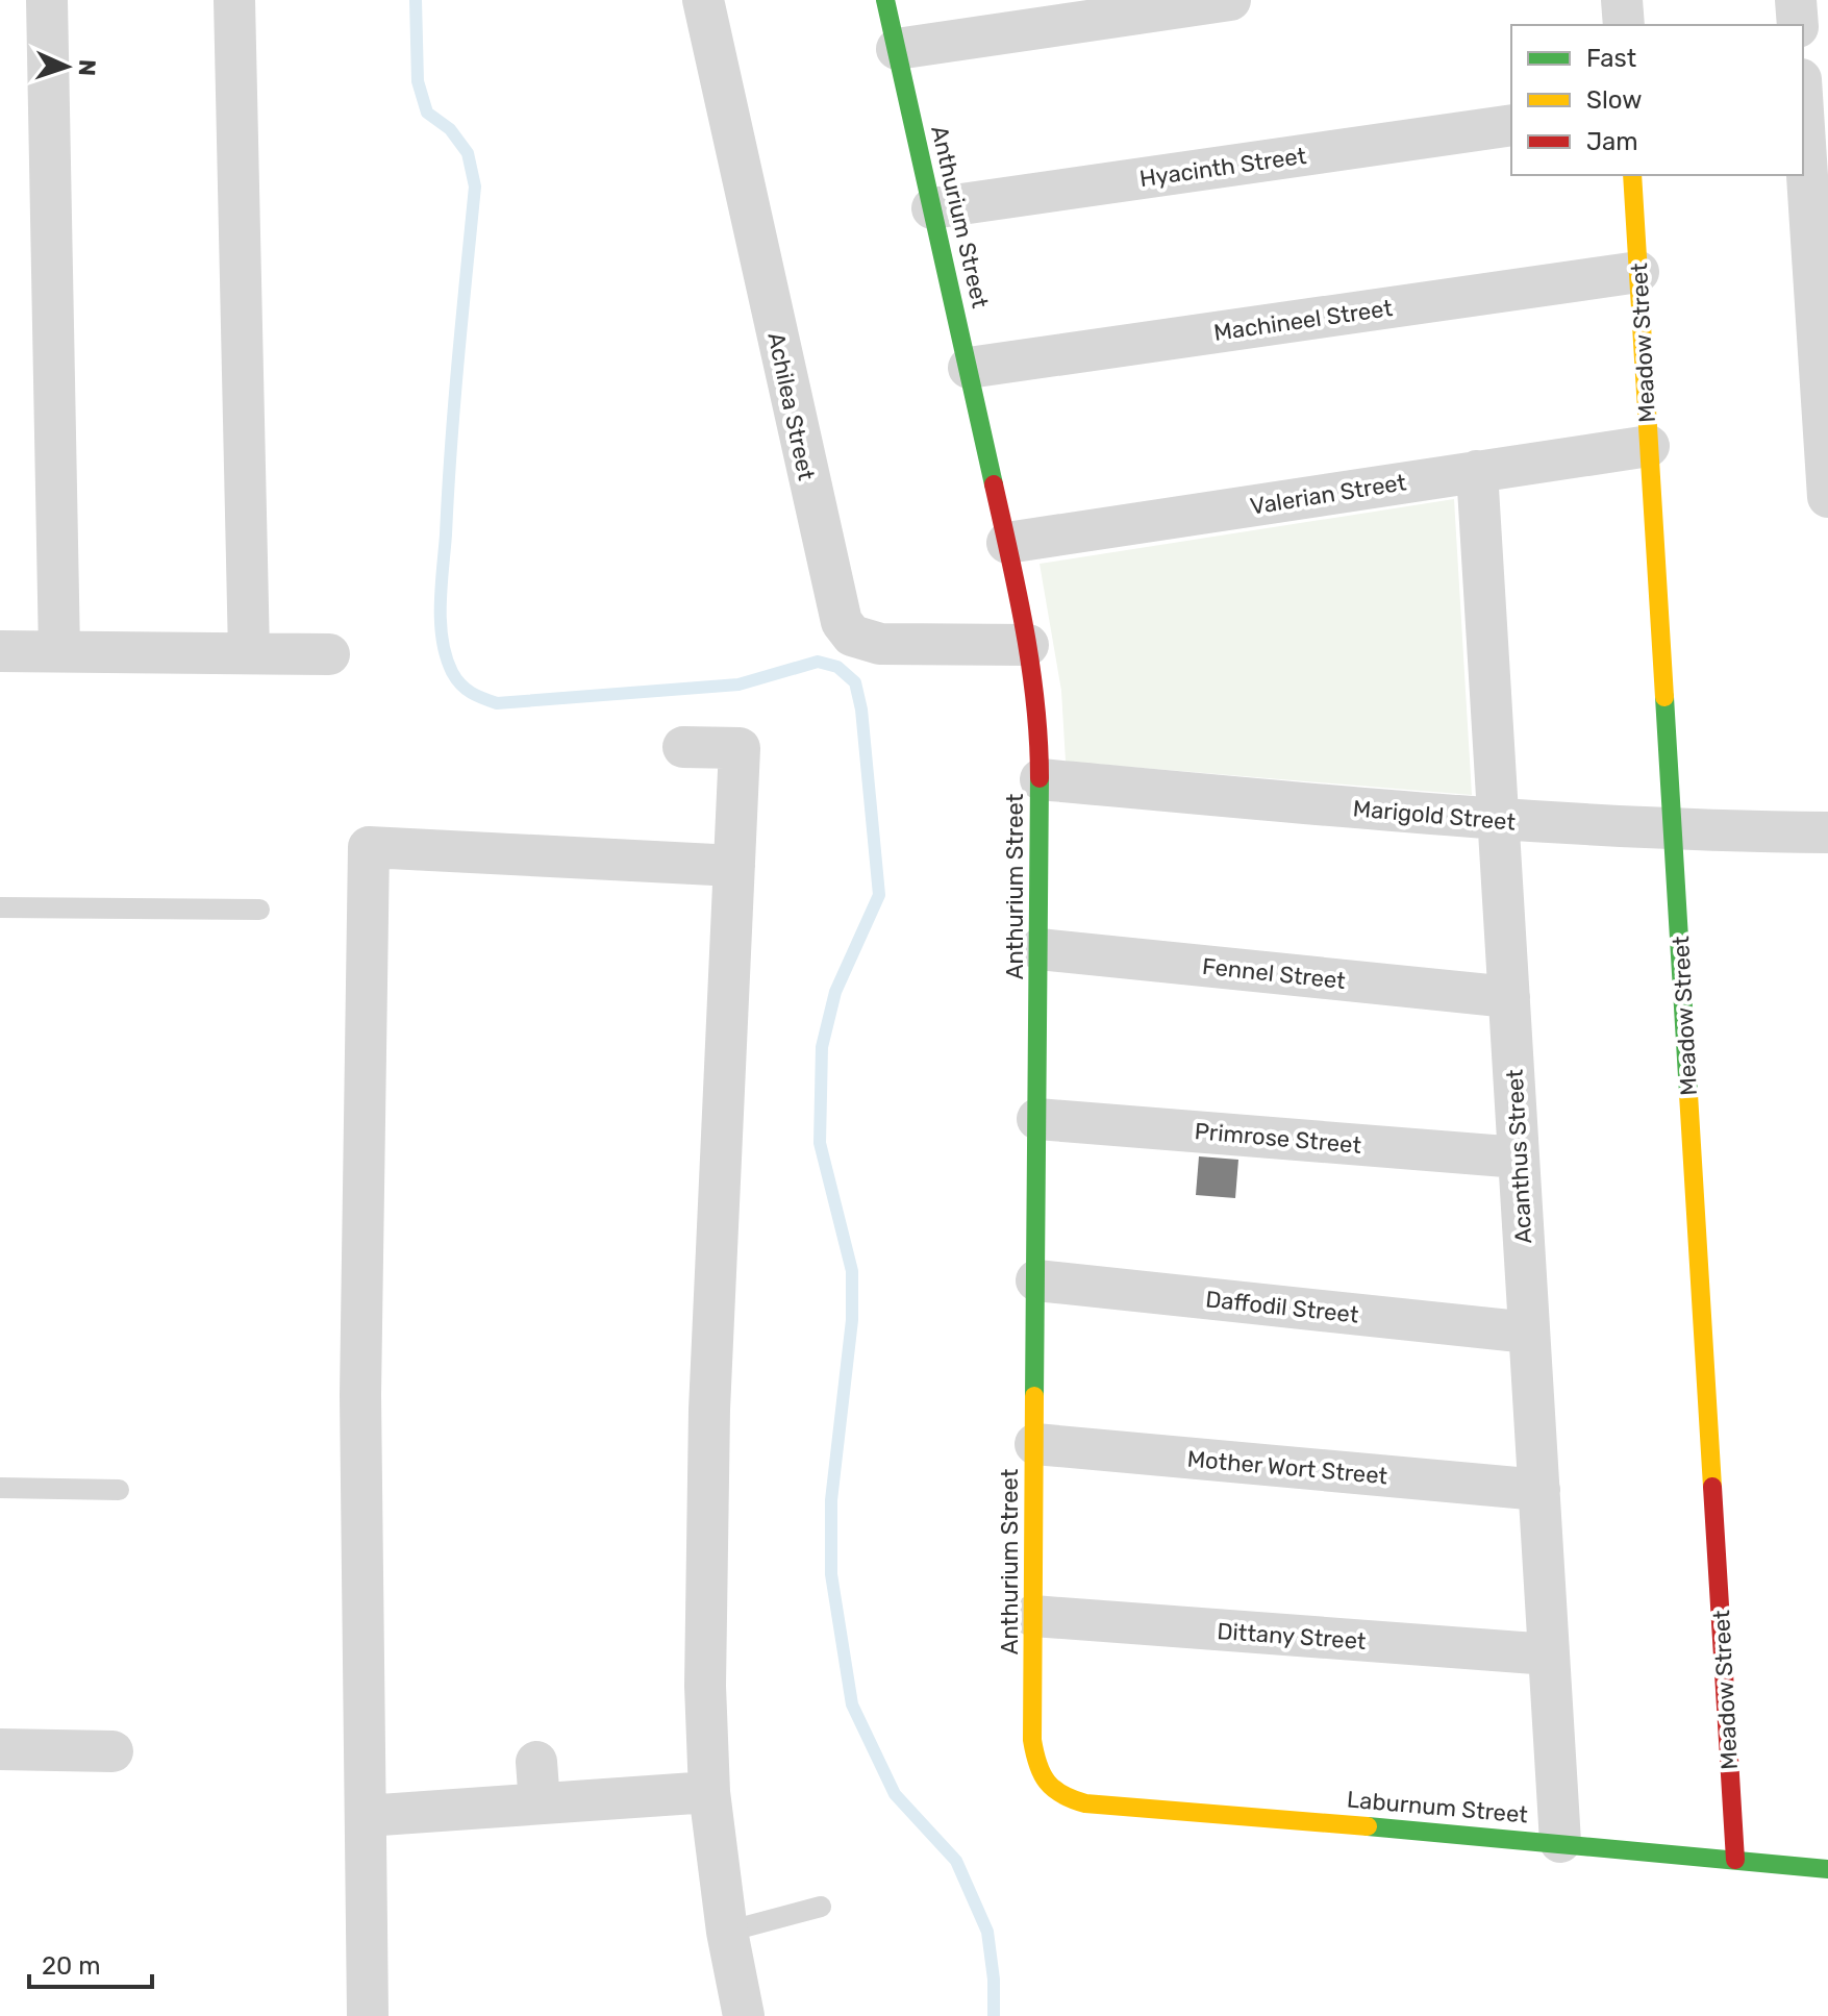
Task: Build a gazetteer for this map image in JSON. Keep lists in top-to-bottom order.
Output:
{
  "streets": {
    "street": [
      "Hyacinth Street",
      "Anthurium Street",
      "Machineel Street",
      "Meadow Street",
      "Achilea Street",
      "Valerian Street",
      "Marigold Street",
      "Fennel Street",
      "Primrose Street",
      "Acanthus Street",
      "Daffodil Street",
      "Mother Wort Street",
      "Dittany Street",
      "Laburnum Street"
    ]
  },
  "crossings": [
    ["Hyacinth Street", "Anthurium Street"],
    ["Anthurium Street", "Machineel Street"],
    ["Anthurium Street", "Achilea Street"],
    ["Anthurium Street", "Valerian Street"],
    ["Anthurium Street", "Marigold Street"],
    ["Anthurium Street", "Fennel Street"],
    ["Anthurium Street", "Primrose Street"],
    ["Anthurium Street", "Daffodil Street"],
    ["Anthurium Street", "Mother Wort Street"],
    ["Anthurium Street", "Dittany Street"],
    ["Anthurium Street", "Laburnum Street"],
    ["Machineel Street", "Meadow Street"],
    ["Meadow Street", "Valerian Street"],
    ["Meadow Street", "Marigold Street"],
    ["Meadow Street", "Laburnum Street"],
    ["Valerian Street", "Acanthus Street"],
    ["Marigold Street", "Acanthus Street"],
    ["Fennel Street", "Acanthus Street"],
    ["Primrose Street", "Acanthus Street"],
    ["Acanthus Street", "Daffodil Street"],
    ["Acanthus Street", "Mother Wort Street"],
    ["Acanthus Street", "Dittany Street"],
    ["Acanthus Street", "Laburnum Street"]
  ],
  "legend": ["Fast", "Slow", "Jam"],
  "scale_bar": "20 m",
  "north": "right"
}
